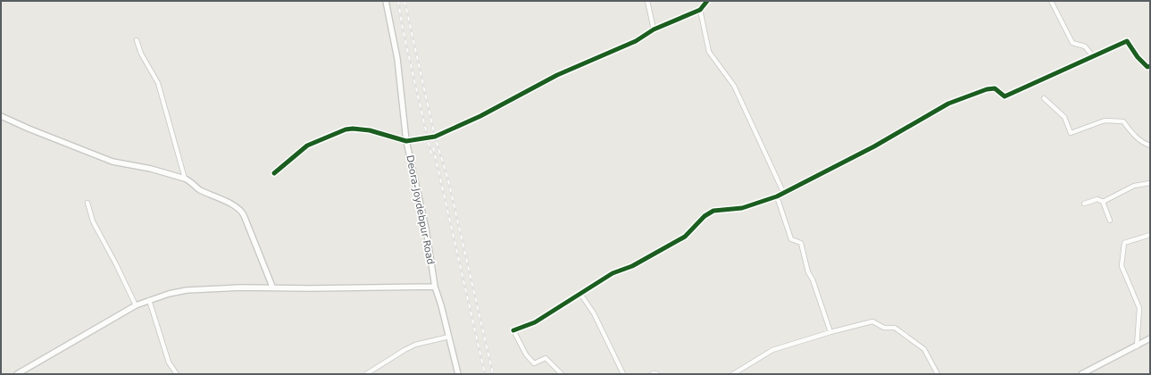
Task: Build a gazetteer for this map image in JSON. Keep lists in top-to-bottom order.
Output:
{
  "streets": {
    "street": ["Deora-Joydebpur Road"]
  }
}
